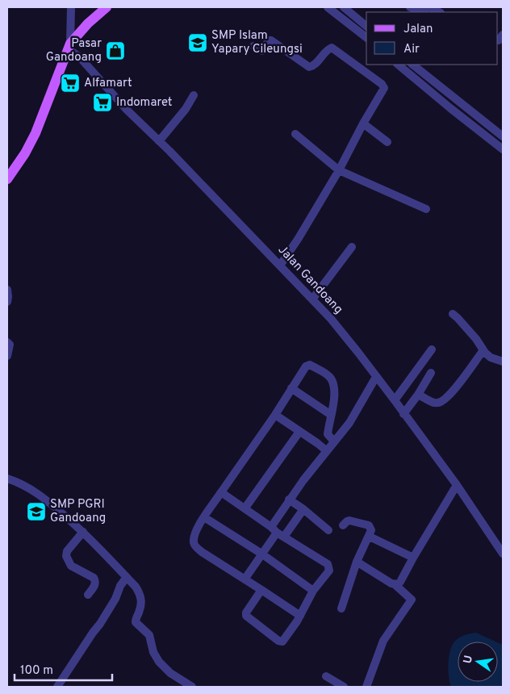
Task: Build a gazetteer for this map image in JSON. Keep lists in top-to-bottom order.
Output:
{
  "streets": {
    "street": ["Jalan Gandoang"]
  },
  "places": {
    "school or university": ["SMP Islam Yapary Cileungsi", "SMP PGRI Gandoang"],
    "shop": ["Pasar Gandoang"],
    "supermarket": ["Alfamart", "Indomaret"]
  },
  "legend": ["Jalan", "Air"],
  "scale_bar": "100 m",
  "north": "left"
}
